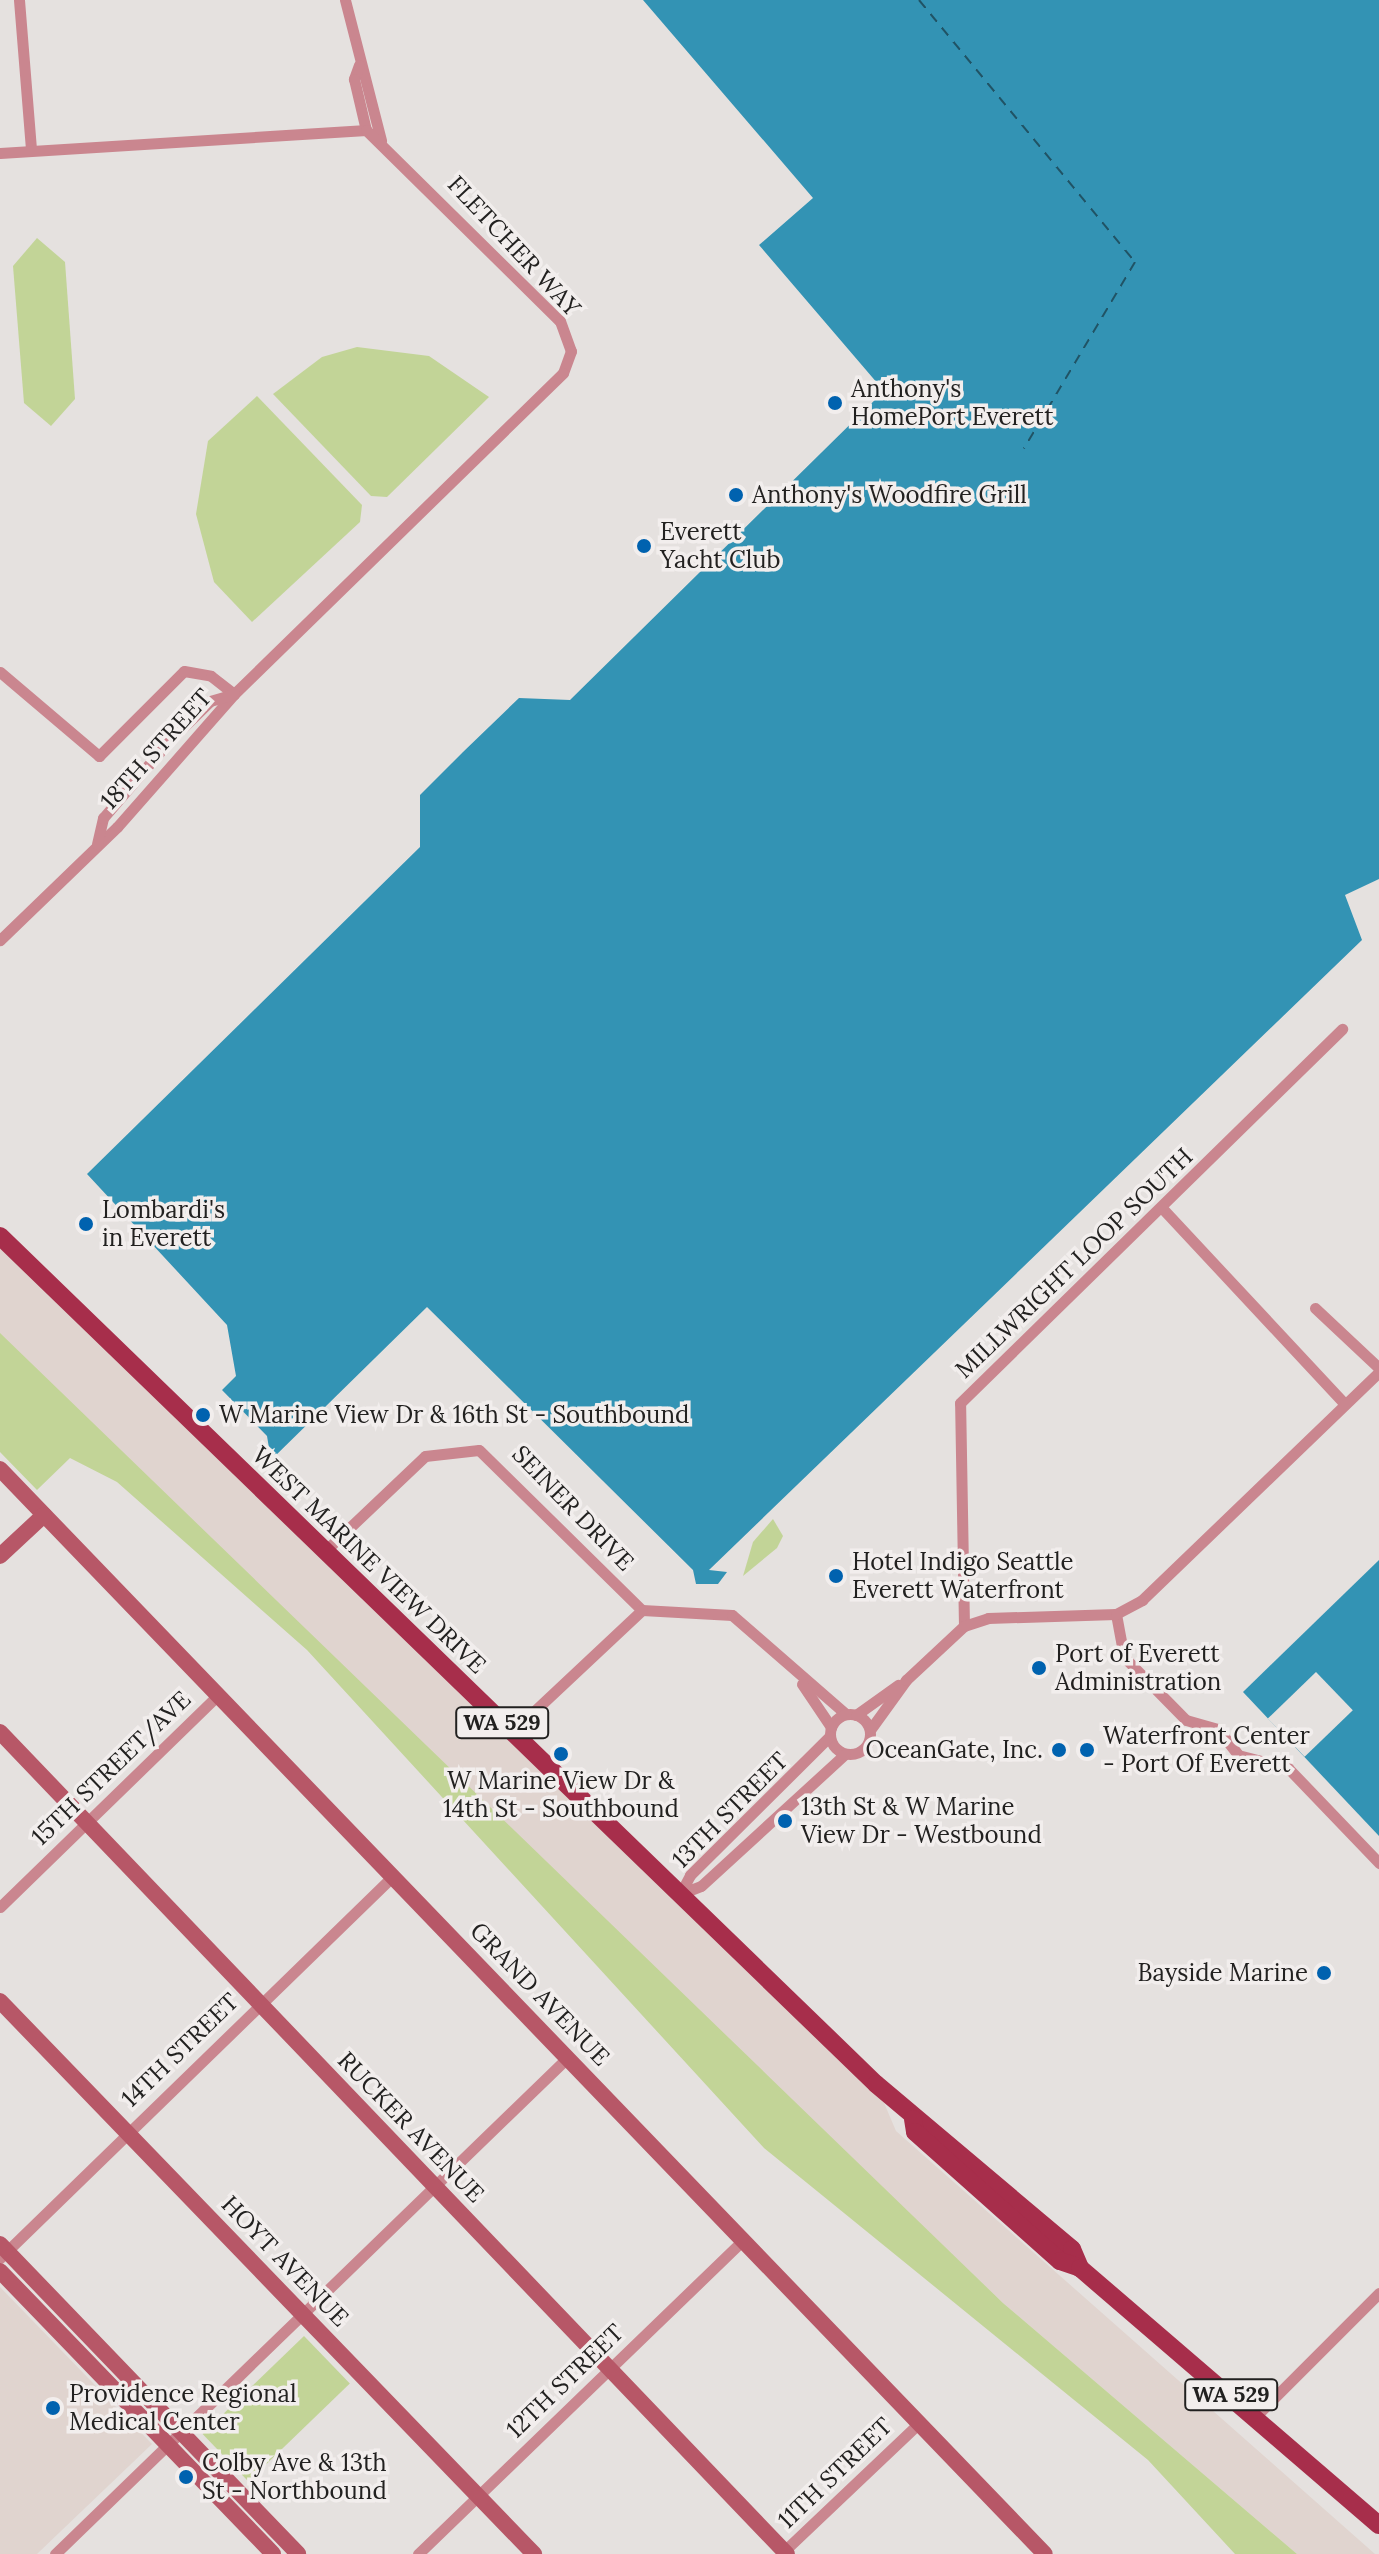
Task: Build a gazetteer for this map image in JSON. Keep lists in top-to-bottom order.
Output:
{
  "streets": {
    "main road": ["WEST MARINE VIEW DRIVE", "WA 529"],
    "street": [
      "FLETCHER WAY",
      "18TH STREET",
      "MILLWRIGHT LOOP SOUTH",
      "SEINER DRIVE",
      "15TH STREET/AVE",
      "13TH STREET",
      "GRAND AVENUE",
      "14TH STREET",
      "RUCKER AVENUE",
      "HOYT AVENUE",
      "12TH STREET",
      "11TH STREET"
    ]
  },
  "crossings": [
    ["FLETCHER WAY", "18TH STREET"],
    ["SEINER DRIVE", "WEST MARINE VIEW DRIVE"],
    ["WEST MARINE VIEW DRIVE", "13TH STREET"],
    ["15TH STREET/AVE", "GRAND AVENUE"],
    ["15TH STREET/AVE", "RUCKER AVENUE"],
    ["GRAND AVENUE", "14TH STREET"],
    ["GRAND AVENUE", "12TH STREET"],
    ["GRAND AVENUE", "11TH STREET"],
    ["14TH STREET", "RUCKER AVENUE"],
    ["14TH STREET", "HOYT AVENUE"],
    ["RUCKER AVENUE", "12TH STREET"],
    ["RUCKER AVENUE", "11TH STREET"],
    ["HOYT AVENUE", "12TH STREET"]
  ],
  "places": [
    "Anthony's HomePort Everett",
    "Anthony's Woodfire Grill",
    "Everett Yacht Club",
    "Lombardi's in Everett",
    "W Marine View Dr & 16th St - Southbound",
    "Hotel Indigo Seattle Everett Waterfront",
    "Port of Everett Administration",
    "OceanGate, Inc.",
    "Waterfront Center - Port Of Everett",
    "W Marine View Dr & 14th St - Southbound",
    "13th St & W Marine View Dr - Westbound",
    "Bayside Marine",
    "Providence Regional Medical Center",
    "Colby Ave & 13th St - Northbound"
  ]
}
